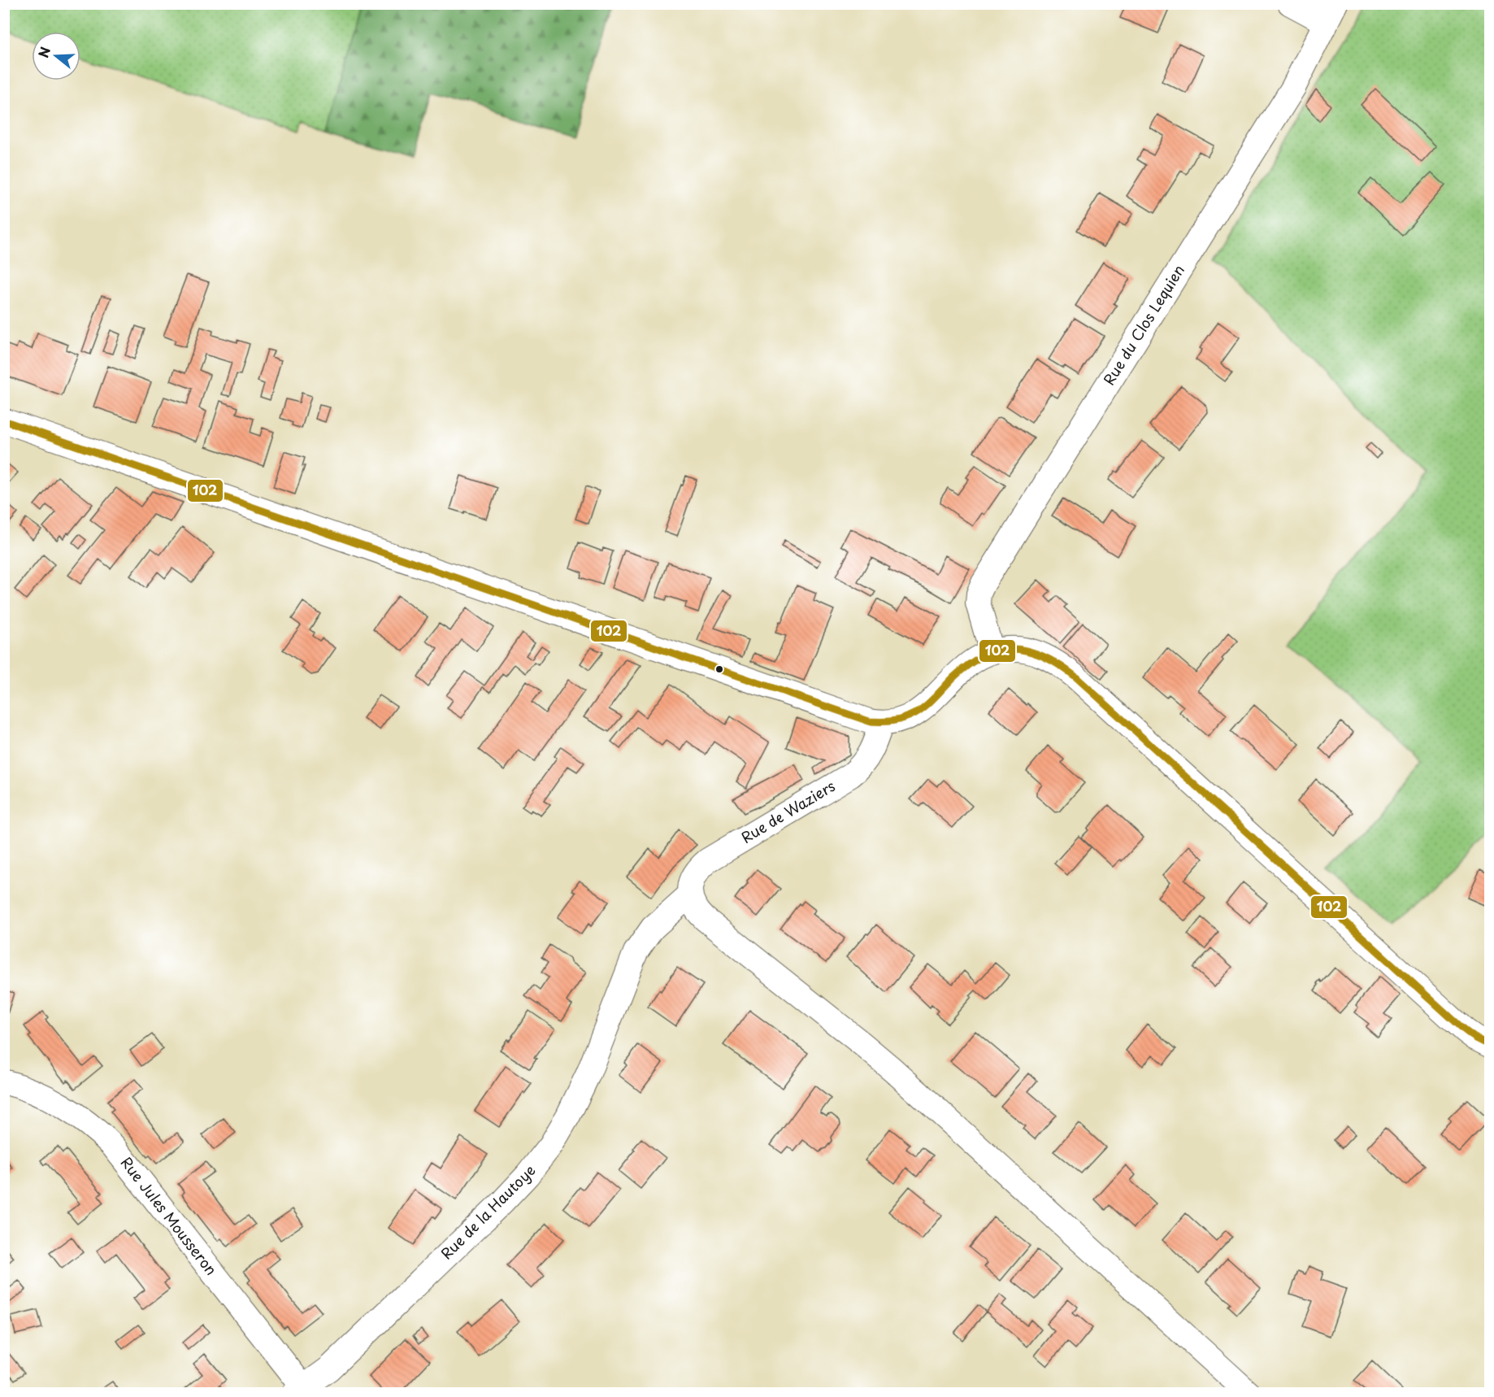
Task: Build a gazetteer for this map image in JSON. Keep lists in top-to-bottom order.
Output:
{
  "streets": {
    "street": [
      "Rue du Clos Lequien",
      "Rue de Waziers",
      "Rue de la Hautoye",
      "Rue Jules Mousseron"
    ]
  },
  "crossings": [
    ["Rue de Waziers", "Rue de la Hautoye"],
    ["Rue de la Hautoye", "Rue Jules Mousseron"]
  ],
  "lines": ["transit line 102"],
  "north": "left"
}
